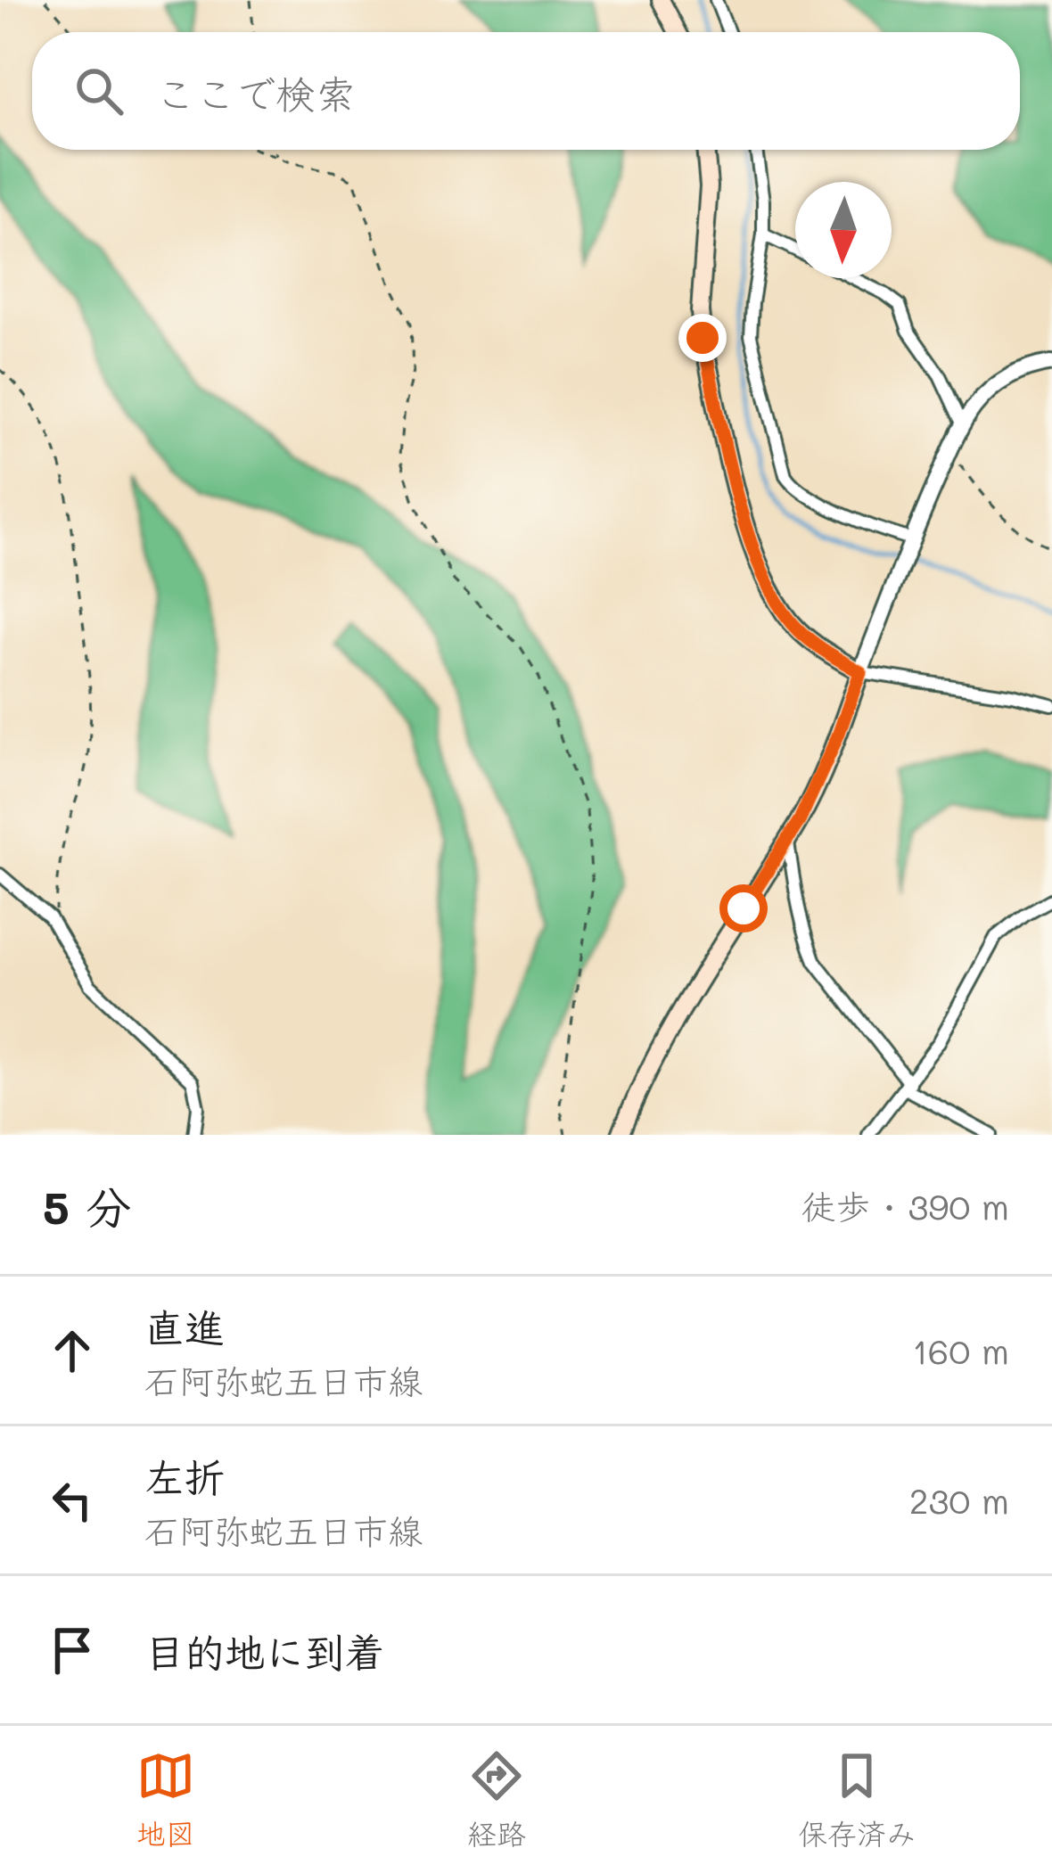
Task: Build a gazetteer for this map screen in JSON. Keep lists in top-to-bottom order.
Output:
{
  "north": "bottom",
  "page": {
    "search": "ここで検索",
    "heading": ["5 分", "徒歩 · 390 m"],
    "list": [
      ["直進", "石阿弥蛇五日市線", "160 m"],
      ["左折", "石阿弥蛇五日市線", "230 m"],
      "目的地に到着"
    ],
    "nav": ["地図", "経路", "保存済み"]
  }
}
